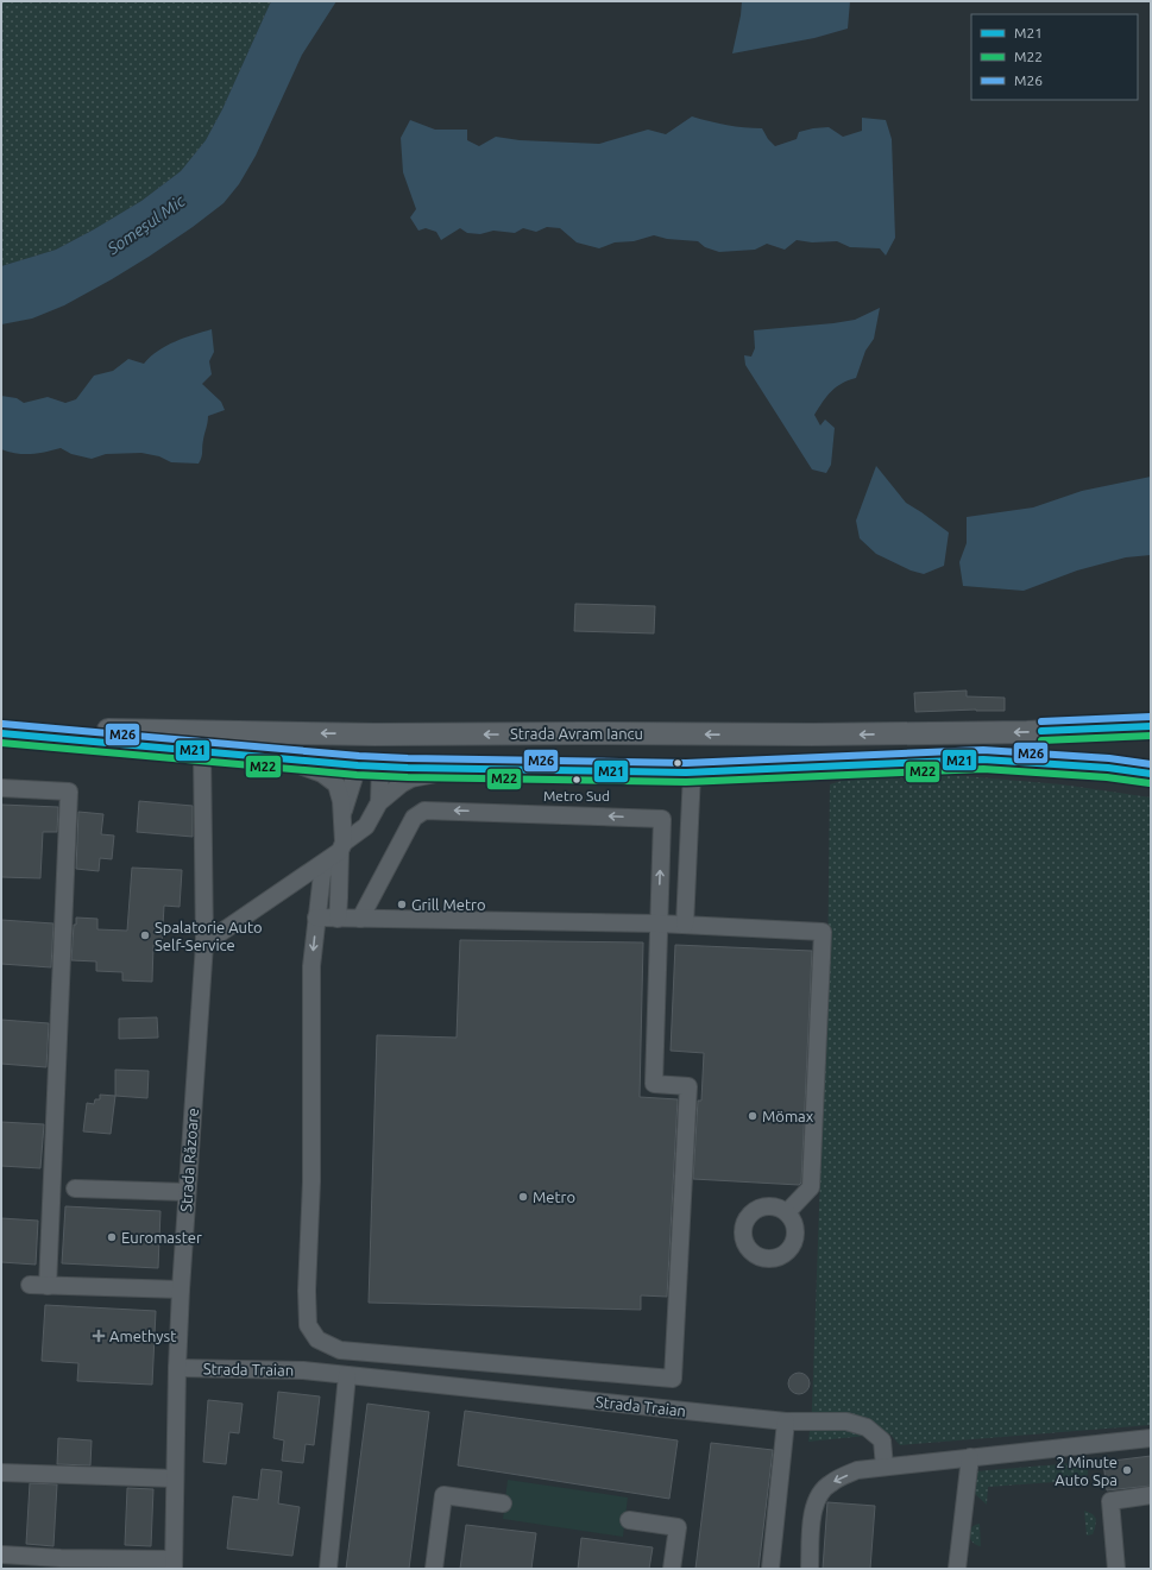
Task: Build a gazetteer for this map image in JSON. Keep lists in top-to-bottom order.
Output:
{
  "streets": {
    "main road": ["Strada Avram Iancu"],
    "street": ["Strada Răzoare", "Strada Traian"]
  },
  "crossings": [
    ["Strada Avram Iancu", "Strada Răzoare"],
    ["Strada Răzoare", "Strada Traian"]
  ],
  "water": ["Someșul Mic"],
  "places": {
    "other": [
      "Metro Sud",
      "Grill Metro",
      "Spalatorie Auto Self-Service",
      "Mömax",
      "Metro",
      "Euromaster",
      "2 Minute Auto Spa"
    ],
    "health": ["Amethyst"]
  },
  "lines": ["transit line M26", "transit line M21", "transit line M22"],
  "legend": ["M21", "M22", "M26"]
}
